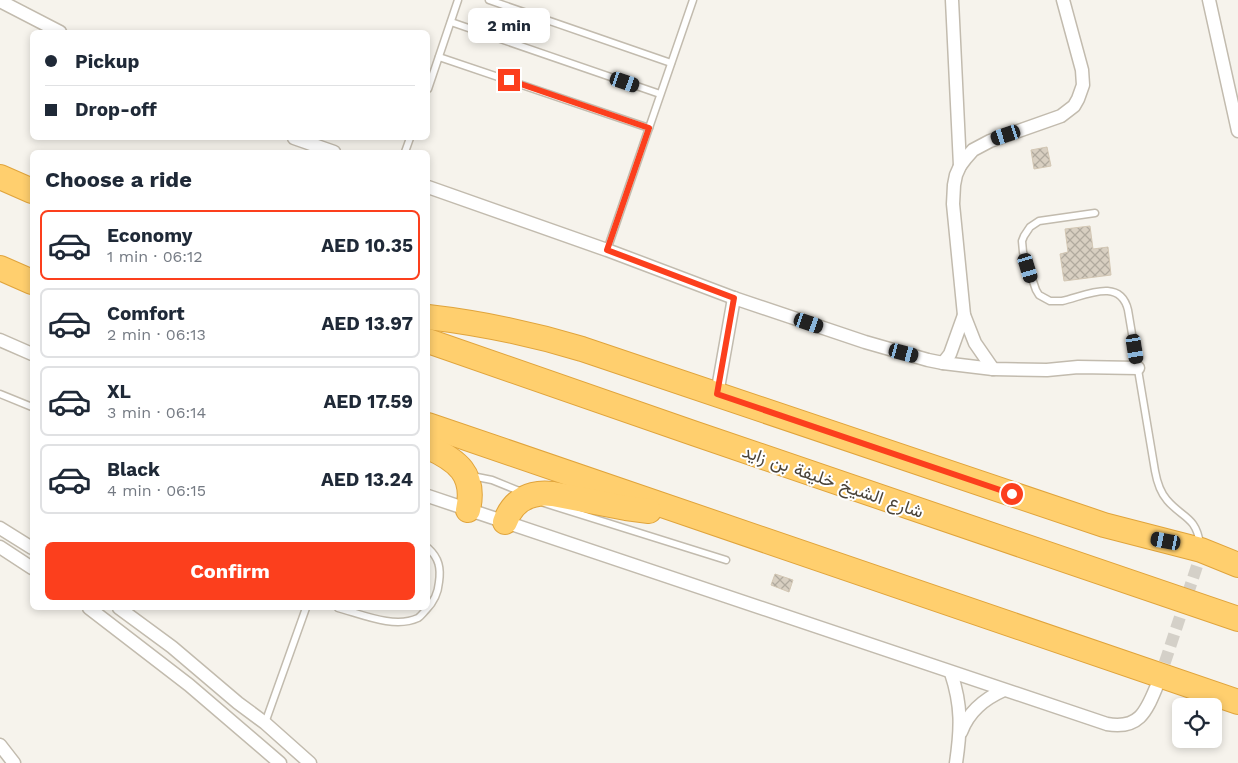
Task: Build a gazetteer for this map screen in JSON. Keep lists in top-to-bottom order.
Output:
{
  "streets": {
    "highway": ["شارع الشيخ خليفة بن زايد"]
  },
  "page": {
    "bubble": "2 min",
    "banner": ["Pickup", "Drop-off"],
    "heading": "Choose a ride",
    "list": [
      {
        "name": "Economy",
        "note": "1 min · 06:12",
        "value": "AED 10.35"
      },
      {
        "name": "Comfort",
        "note": "2 min · 06:13",
        "value": "AED 13.97"
      },
      {
        "name": "XL",
        "note": "3 min · 06:14",
        "value": "AED 17.59"
      },
      {
        "name": "Black",
        "note": "4 min · 06:15",
        "value": "AED 13.24"
      }
    ],
    "buttons": "Confirm"
  }
}
